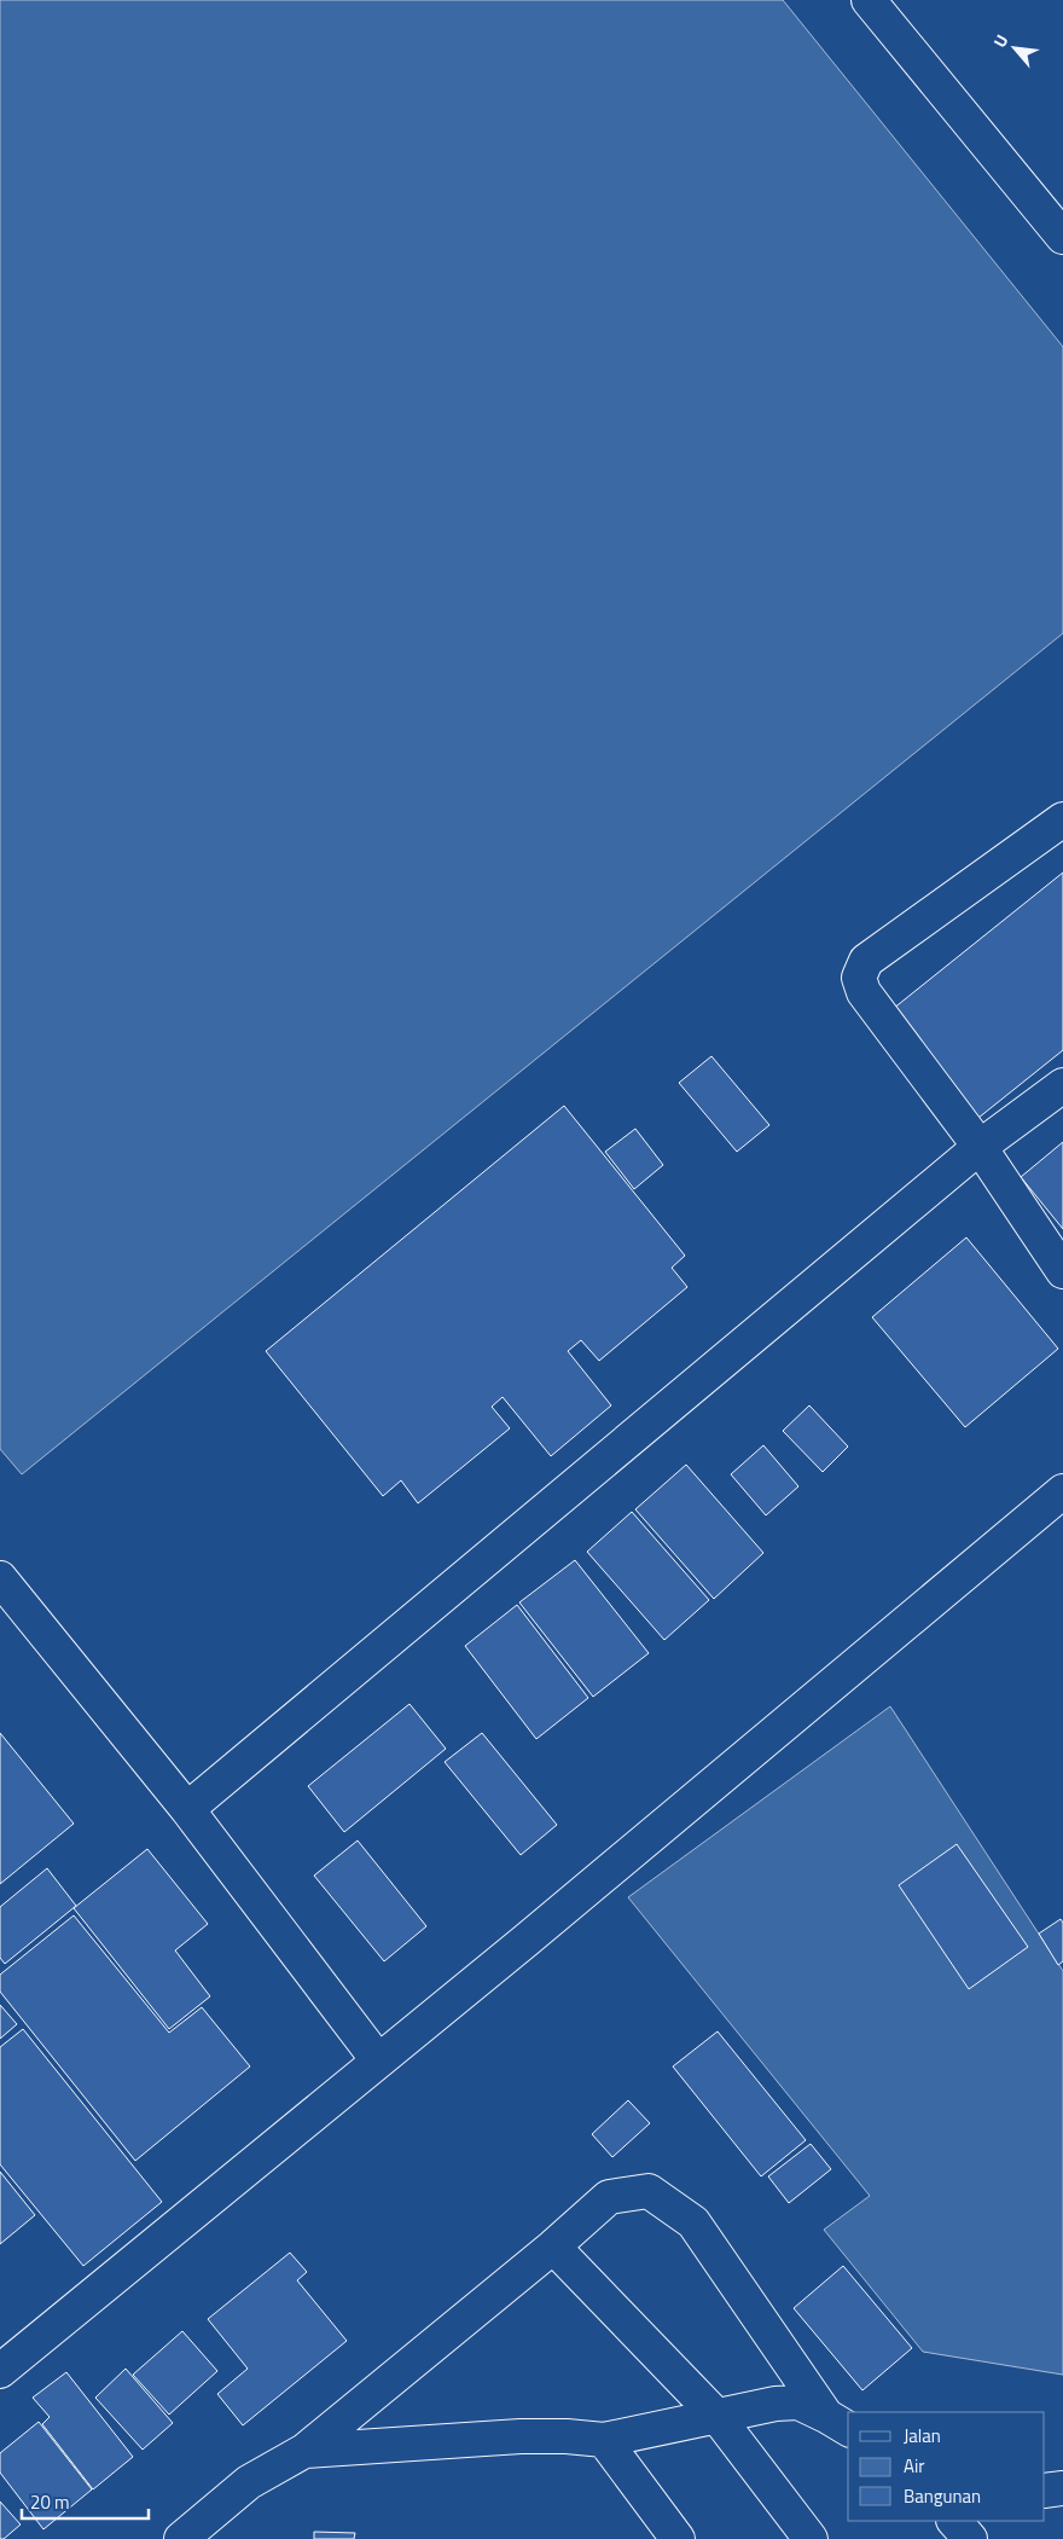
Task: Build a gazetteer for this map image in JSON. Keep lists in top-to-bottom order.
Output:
{
  "legend": ["Jalan", "Air", "Bangunan"],
  "scale_bar": "20 m",
  "north": "top left"
}
